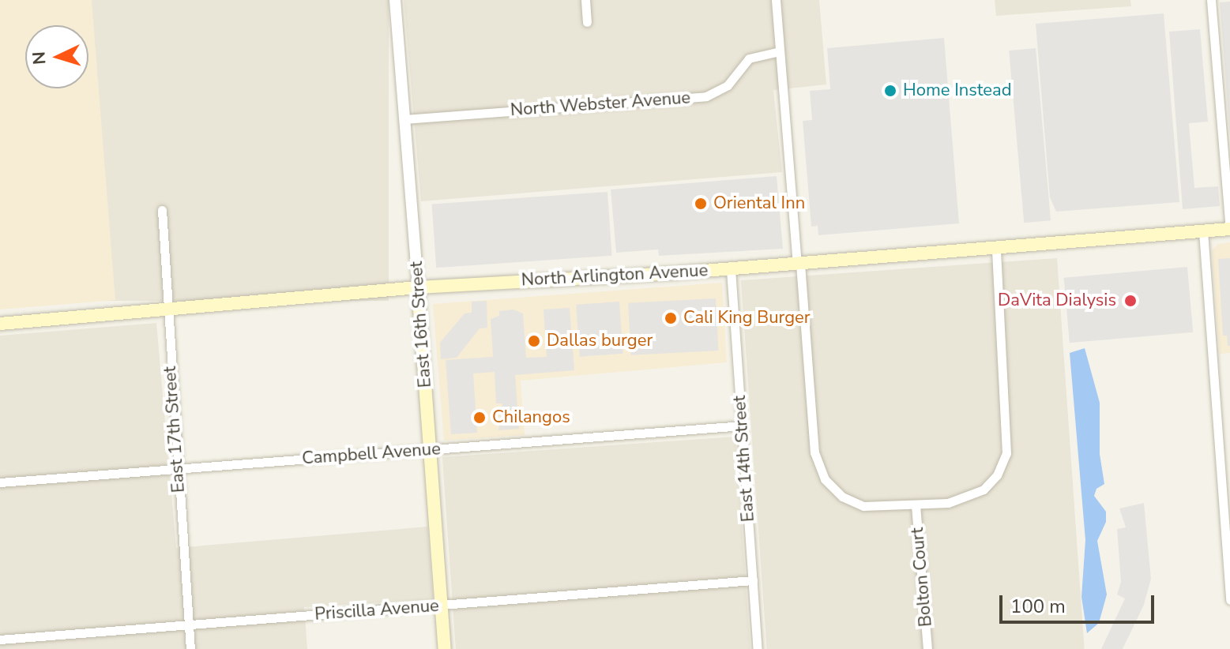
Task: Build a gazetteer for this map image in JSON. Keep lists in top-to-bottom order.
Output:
{
  "streets": {
    "main road": ["North Arlington Avenue", "East 16th Street"],
    "street": [
      "North Webster Avenue",
      "East 17th Street",
      "Campbell Avenue",
      "East 14th Street",
      "Bolton Court",
      "Priscilla Avenue"
    ]
  },
  "crossings": [
    ["North Webster Avenue", "East 16th Street"],
    ["North Arlington Avenue", "East 16th Street"],
    ["North Arlington Avenue", "East 17th Street"],
    ["North Arlington Avenue", "East 14th Street"],
    ["East 16th Street", "Campbell Avenue"],
    ["East 16th Street", "Priscilla Avenue"],
    ["East 17th Street", "Campbell Avenue"],
    ["East 17th Street", "Priscilla Avenue"],
    ["Campbell Avenue", "East 14th Street"],
    ["East 14th Street", "Priscilla Avenue"]
  ],
  "places": [
    "Home Instead",
    "Oriental Inn",
    "DaVita Dialysis",
    "Cali King Burger",
    "Dallas burger",
    "Chilangos"
  ],
  "scale_bar": "100 m",
  "north": "left"
}
